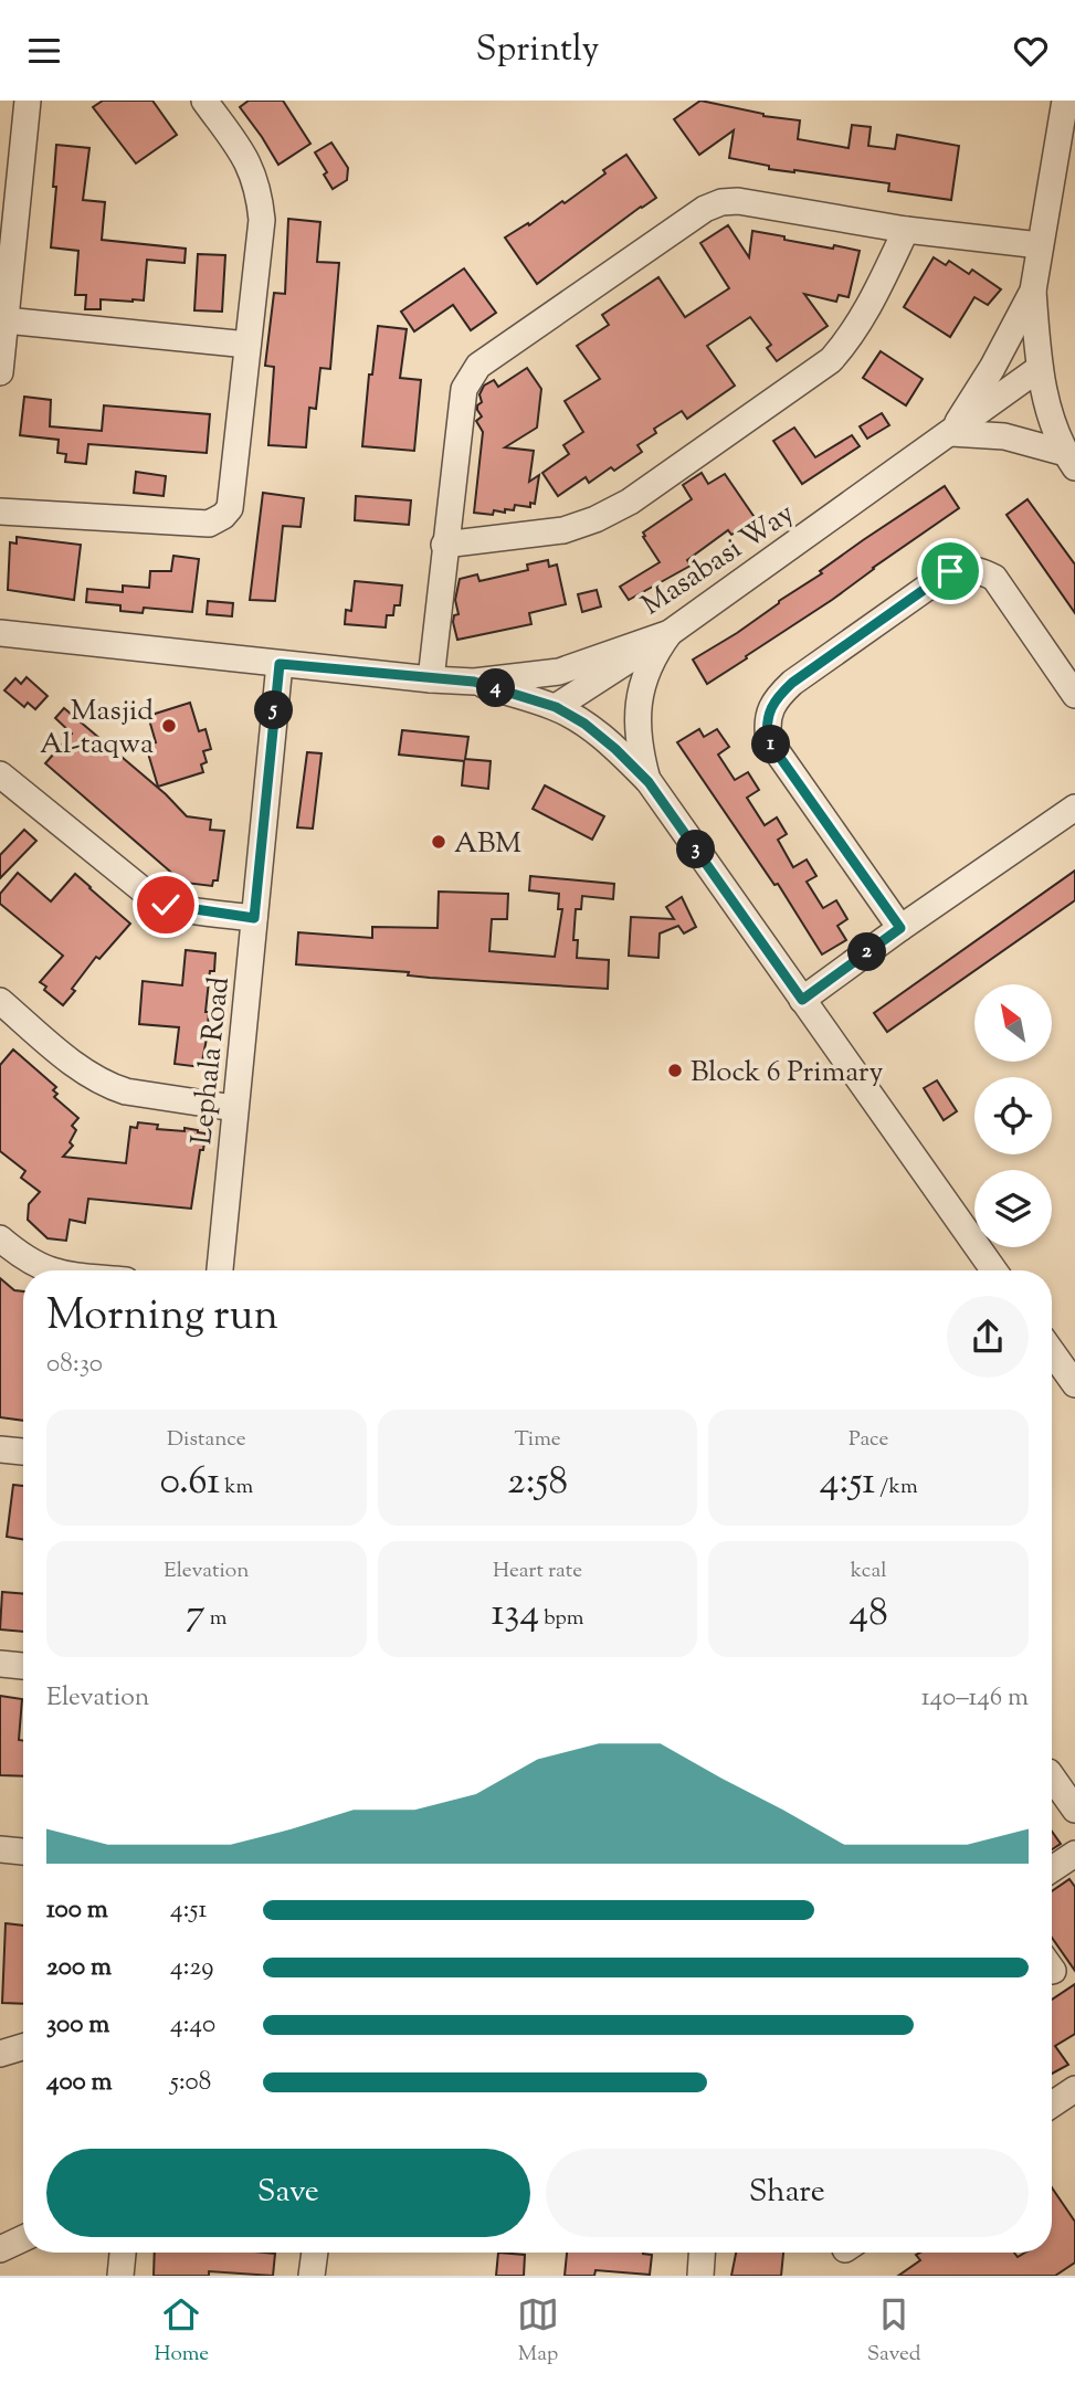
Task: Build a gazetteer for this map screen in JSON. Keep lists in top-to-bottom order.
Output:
{
  "streets": {
    "street": ["Masabasi Way", "Lephala Road"]
  },
  "crossings": [
    ["Masabasi Way", "Lephala Road"]
  ],
  "places": ["Masjid Al-taqwa", "ABM", "Block 6 Primary"],
  "north": "top left",
  "page": {
    "header": "Sprintly",
    "pins": [
      "4",
      "5",
      "1",
      "3",
      "2"
    ],
    "heading": ["Morning run", "08:30"],
    "stats": [
      ["Distance", "0.61 km"],
      ["Time", "2:58"],
      ["Pace", "4:51 /km"],
      ["Elevation", "7 m"],
      ["Heart rate", "134 bpm"],
      ["kcal", "48"]
    ],
    "chart": ["Elevation", "140–146 m"],
    "list": [
      {
        "name": "100 m",
        "note": "4:51"
      },
      {
        "name": "200 m",
        "note": "4:29"
      },
      {
        "name": "300 m",
        "note": "4:40"
      },
      {
        "name": "400 m",
        "note": "5:08"
      }
    ],
    "buttons": ["Save", "Share"],
    "tabs": ["Home", "Map", "Saved"]
  }
}
